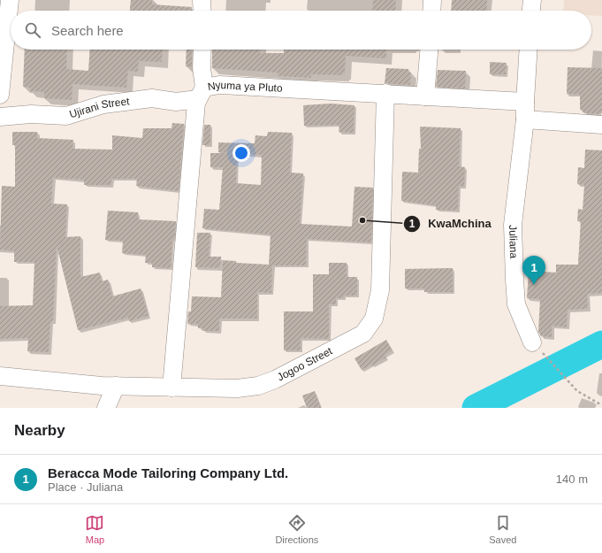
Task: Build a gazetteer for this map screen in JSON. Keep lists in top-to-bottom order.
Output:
{
  "streets": {
    "street": [
      "Nyuma ya Pluto",
      "Ujirani Street",
      "Juliana",
      "Jogoo Street"
    ]
  },
  "crossings": [
    ["Nyuma ya Pluto", "Ujirani Street"],
    ["Nyuma ya Pluto", "Juliana"],
    ["Nyuma ya Pluto", "Jogoo Street"]
  ],
  "places": ["KwaMchina"],
  "page": {
    "search": "Search here",
    "pins": "1",
    "heading": "Nearby",
    "list": [
      {
        "mark": "1",
        "name": "Beracca Mode Tailoring Company Ltd.",
        "note": "Place · Juliana",
        "value": "140 m"
      }
    ],
    "nav": ["Map", "Directions", "Saved"]
  }
}
